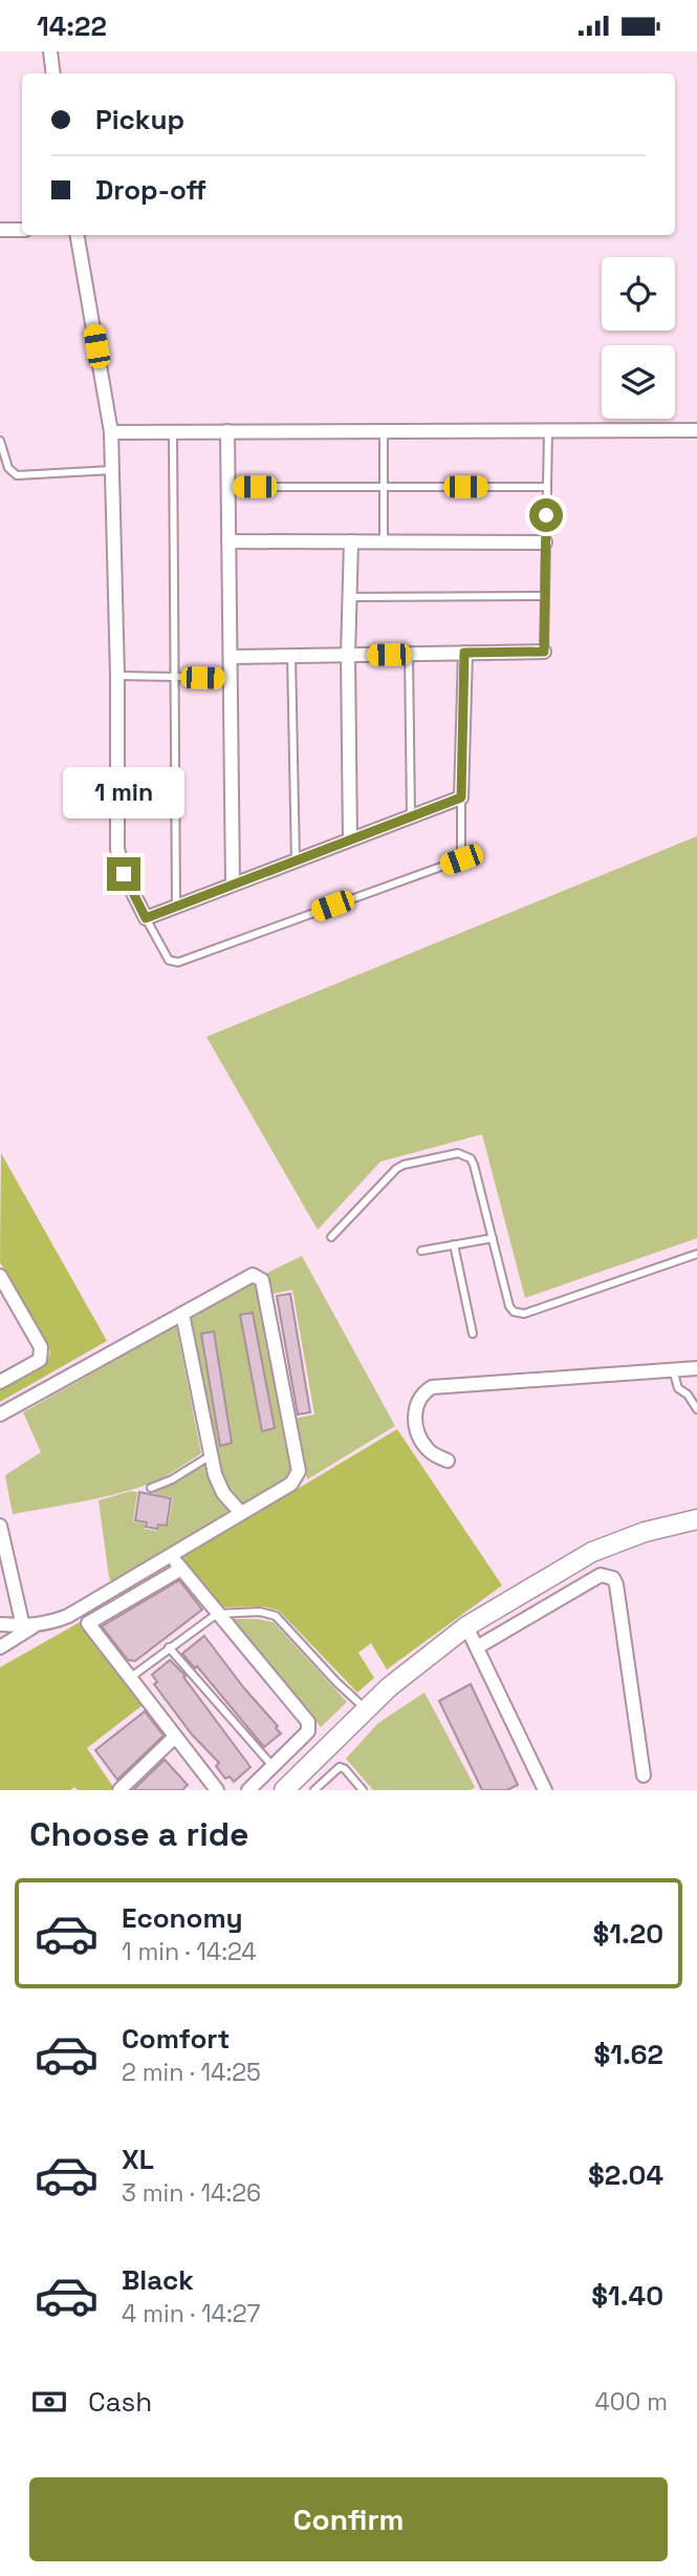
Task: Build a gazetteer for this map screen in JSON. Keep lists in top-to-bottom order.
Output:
{
  "page": {
    "status": "14:22",
    "banner": ["Pickup", "Drop-off"],
    "bubble": "1 min",
    "heading": "Choose a ride",
    "list": [
      {
        "name": "Economy",
        "note": "1 min · 14:24",
        "value": "$1.20"
      },
      {
        "name": "Comfort",
        "note": "2 min · 14:25",
        "value": "$1.62"
      },
      {
        "name": "XL",
        "note": "3 min · 14:26",
        "value": "$2.04"
      },
      {
        "name": "Black",
        "note": "4 min · 14:27",
        "value": "$1.40"
      }
    ],
    "pay": ["Cash", "400 m"],
    "buttons": "Confirm"
  }
}
